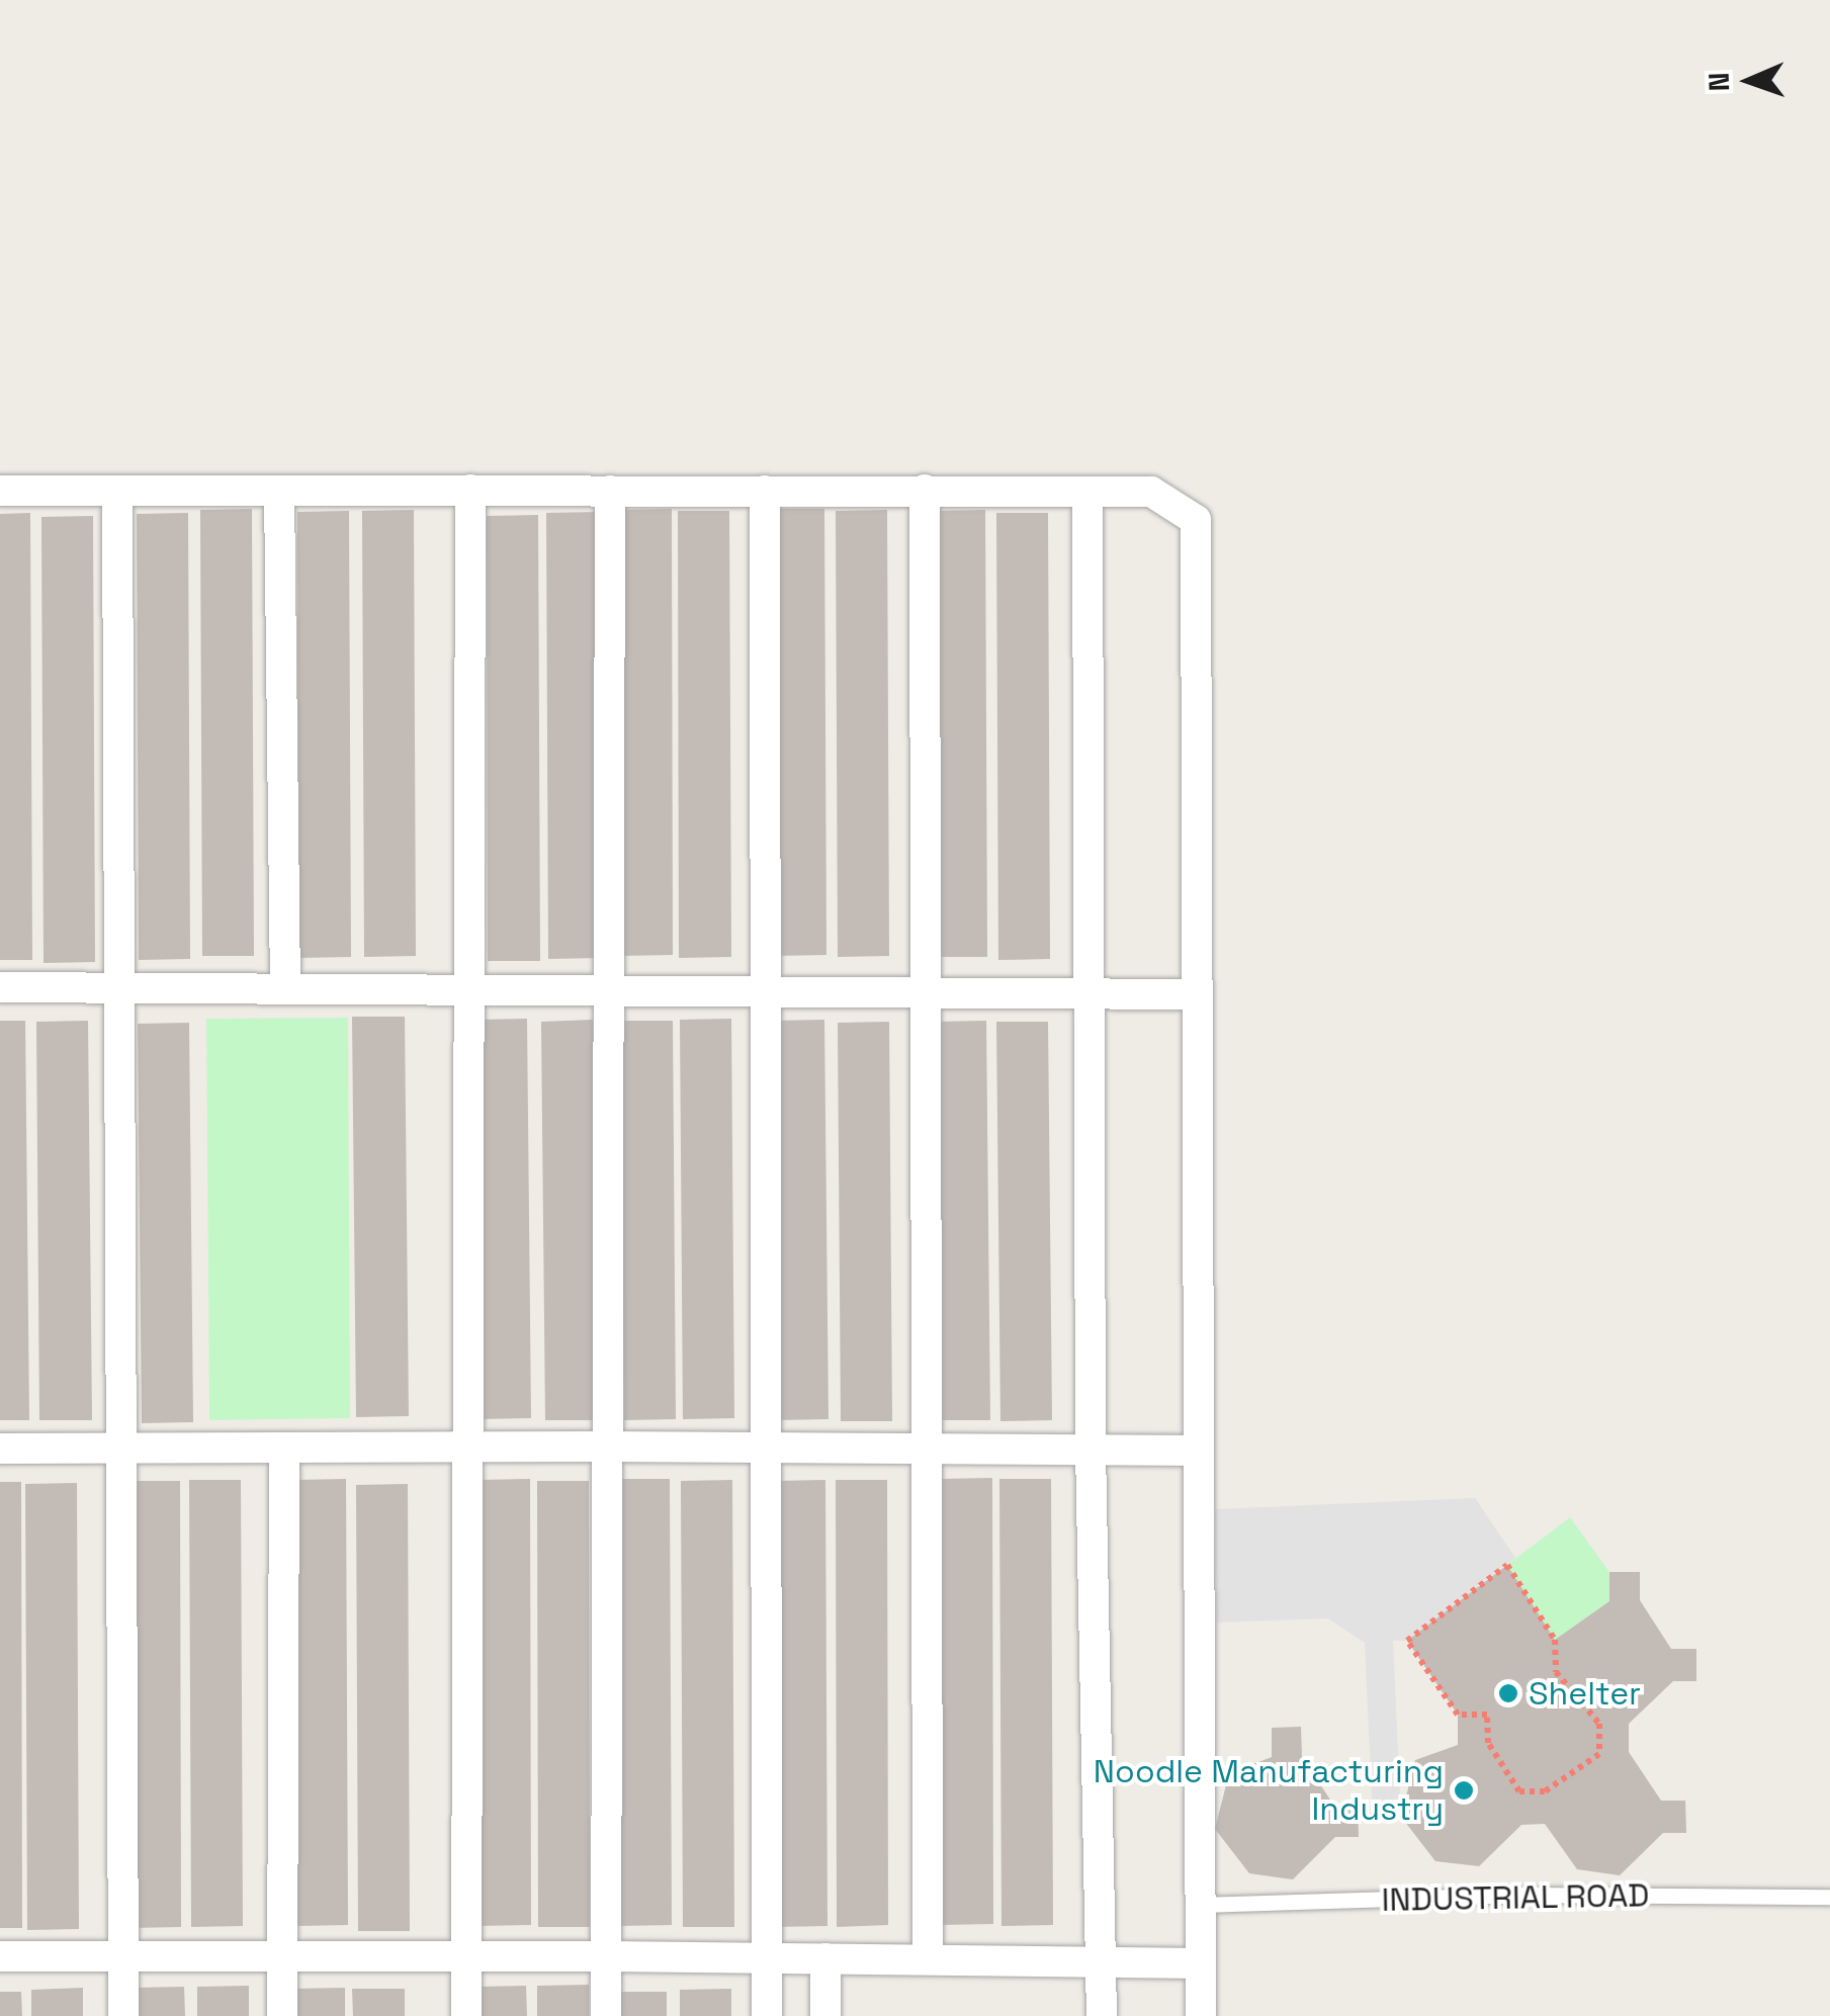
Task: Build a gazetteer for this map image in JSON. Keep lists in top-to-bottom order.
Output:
{
  "streets": {
    "lane": ["INDUSTRIAL ROAD"]
  },
  "places": ["Shelter", "Noodle Manufacturing Industry"],
  "north": "left"
}
